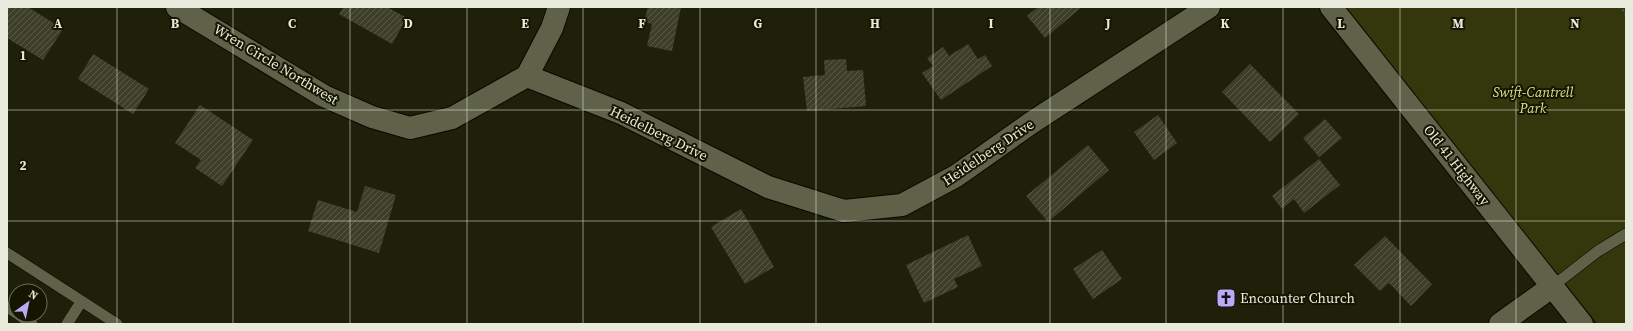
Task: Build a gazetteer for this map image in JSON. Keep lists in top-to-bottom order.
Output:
{
  "streets": {
    "street": ["Wren Circle Northwest", "Heidelberg Drive", "Old 41 Highway"]
  },
  "crossings": [
    ["Wren Circle Northwest", "Heidelberg Drive"]
  ],
  "parks": ["Swift-Cantrell Park"],
  "places": {
    "church": ["Encounter Church"]
  },
  "north": "top right",
  "grid": {
    "columns": [
      "A",
      "B",
      "C",
      "D",
      "E",
      "F",
      "G",
      "H",
      "I",
      "J",
      "K",
      "L",
      "M",
      "N"
    ],
    "rows": ["1", "2"]
  }
}
